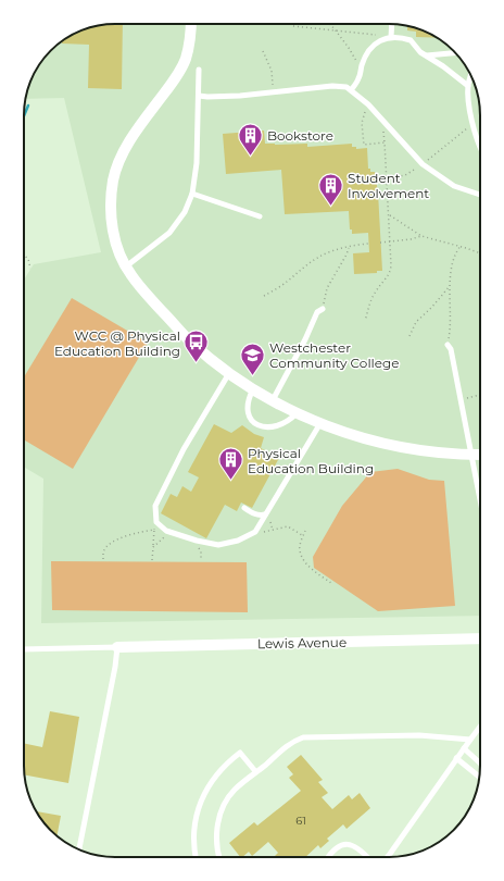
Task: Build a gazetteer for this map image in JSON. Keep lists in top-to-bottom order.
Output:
{
  "streets": {
    "street": ["Lewis Avenue"]
  },
  "places": {
    "building": ["Bookstore", "Student Involvement", "Physical Education Building"],
    "bus stop": ["WCC @ Physical Education Building"],
    "school or university": ["Westchester Community College"]
  },
  "house_numbers": ["61"]
}
